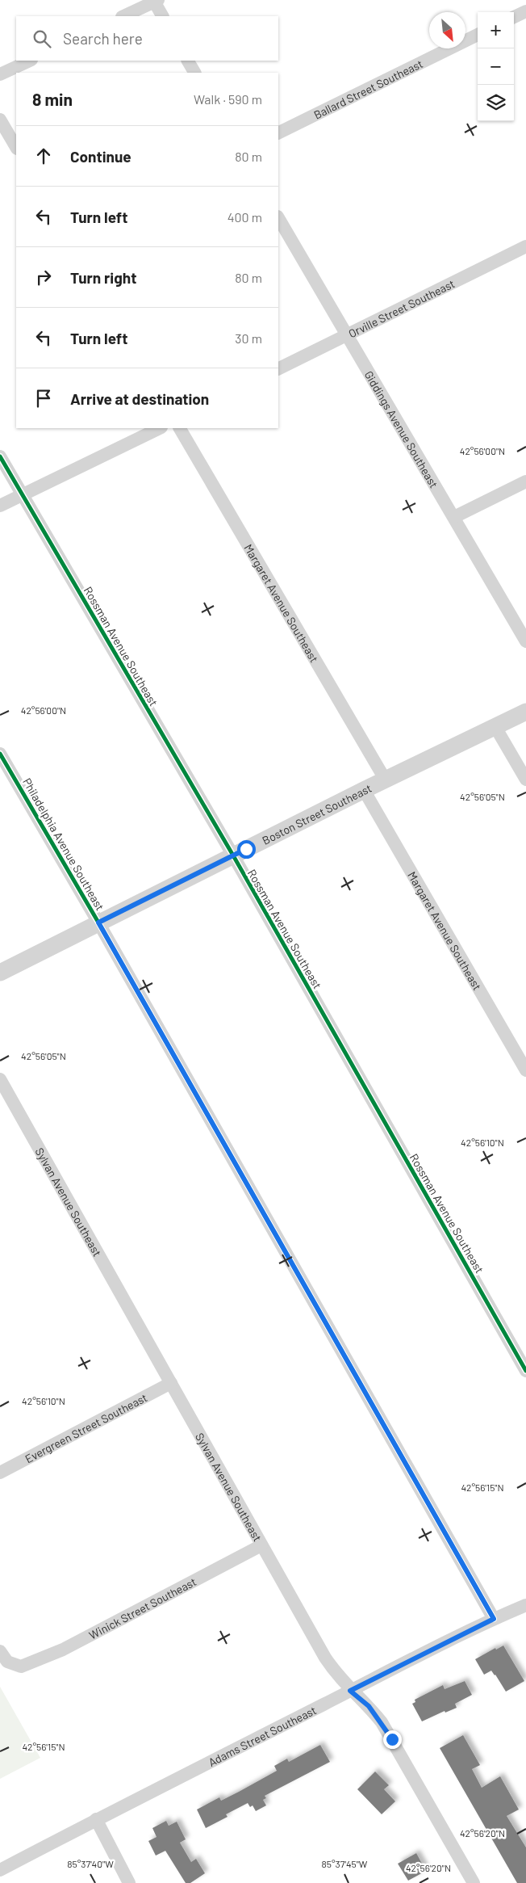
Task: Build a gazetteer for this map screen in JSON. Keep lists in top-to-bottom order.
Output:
{
  "streets": {
    "street": [
      "Ballard Street Southeast",
      "Orville Street Southeast",
      "Giddings Avenue Southeast",
      "Margaret Avenue Southeast",
      "Rossman Avenue Southeast",
      "Boston Street Southeast",
      "Philadelphia Avenue Southeast",
      "Sylvan Avenue Southeast",
      "Evergreen Street Southeast",
      "Winick Street Southeast",
      "Adams Street Southeast"
    ]
  },
  "crossings": [
    ["Orville Street Southeast", "Giddings Avenue Southeast"],
    ["Margaret Avenue Southeast", "Boston Street Southeast"],
    ["Rossman Avenue Southeast", "Boston Street Southeast"],
    ["Boston Street Southeast", "Philadelphia Avenue Southeast"],
    ["Philadelphia Avenue Southeast", "Adams Street Southeast"],
    ["Sylvan Avenue Southeast", "Evergreen Street Southeast"],
    ["Sylvan Avenue Southeast", "Winick Street Southeast"],
    ["Sylvan Avenue Southeast", "Adams Street Southeast"]
  ],
  "north": "bottom right",
  "page": {
    "map_buttons": ["+", "−"],
    "search": "Search here",
    "heading": ["8 min", "Walk · 590 m"],
    "list": [
      ["Continue", "80 m"],
      ["Turn left", "400 m"],
      ["Turn right", "80 m"],
      ["Turn left", "30 m"],
      "Arrive at destination"
    ]
  },
  "coordinates": [
    "42°56'00\"N",
    "42°56'05\"N",
    "42°56'10\"N",
    "42°56'15\"N",
    "42°56'20\"N",
    "85°37'40\"W",
    "85°37'45\"W"
  ]
}
